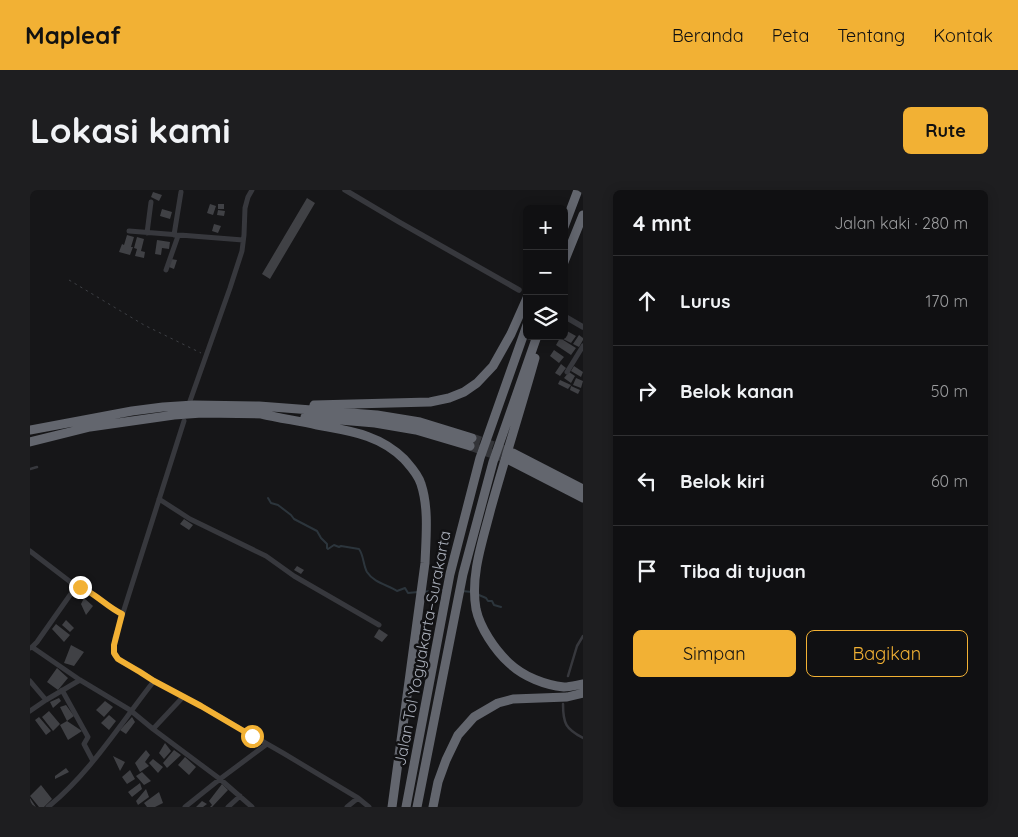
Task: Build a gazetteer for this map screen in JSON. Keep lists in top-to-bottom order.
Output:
{
  "streets": {
    "highway": ["Jalan Tol Yogyakarta–Surakarta"]
  },
  "page": {
    "header": "Mapleaf",
    "nav": [
      "Beranda",
      "Peta",
      "Tentang",
      "Kontak"
    ],
    "buttons": [
      "Rute",
      ["Simpan", "Bagikan"]
    ],
    "title": "Lokasi kami",
    "heading": ["4 mnt", "Jalan kaki · 280 m"],
    "map_buttons": ["+", "−"],
    "list": [
      ["Lurus", "170 m"],
      ["Belok kanan", "50 m"],
      ["Belok kiri", "60 m"],
      "Tiba di tujuan"
    ]
  }
}
